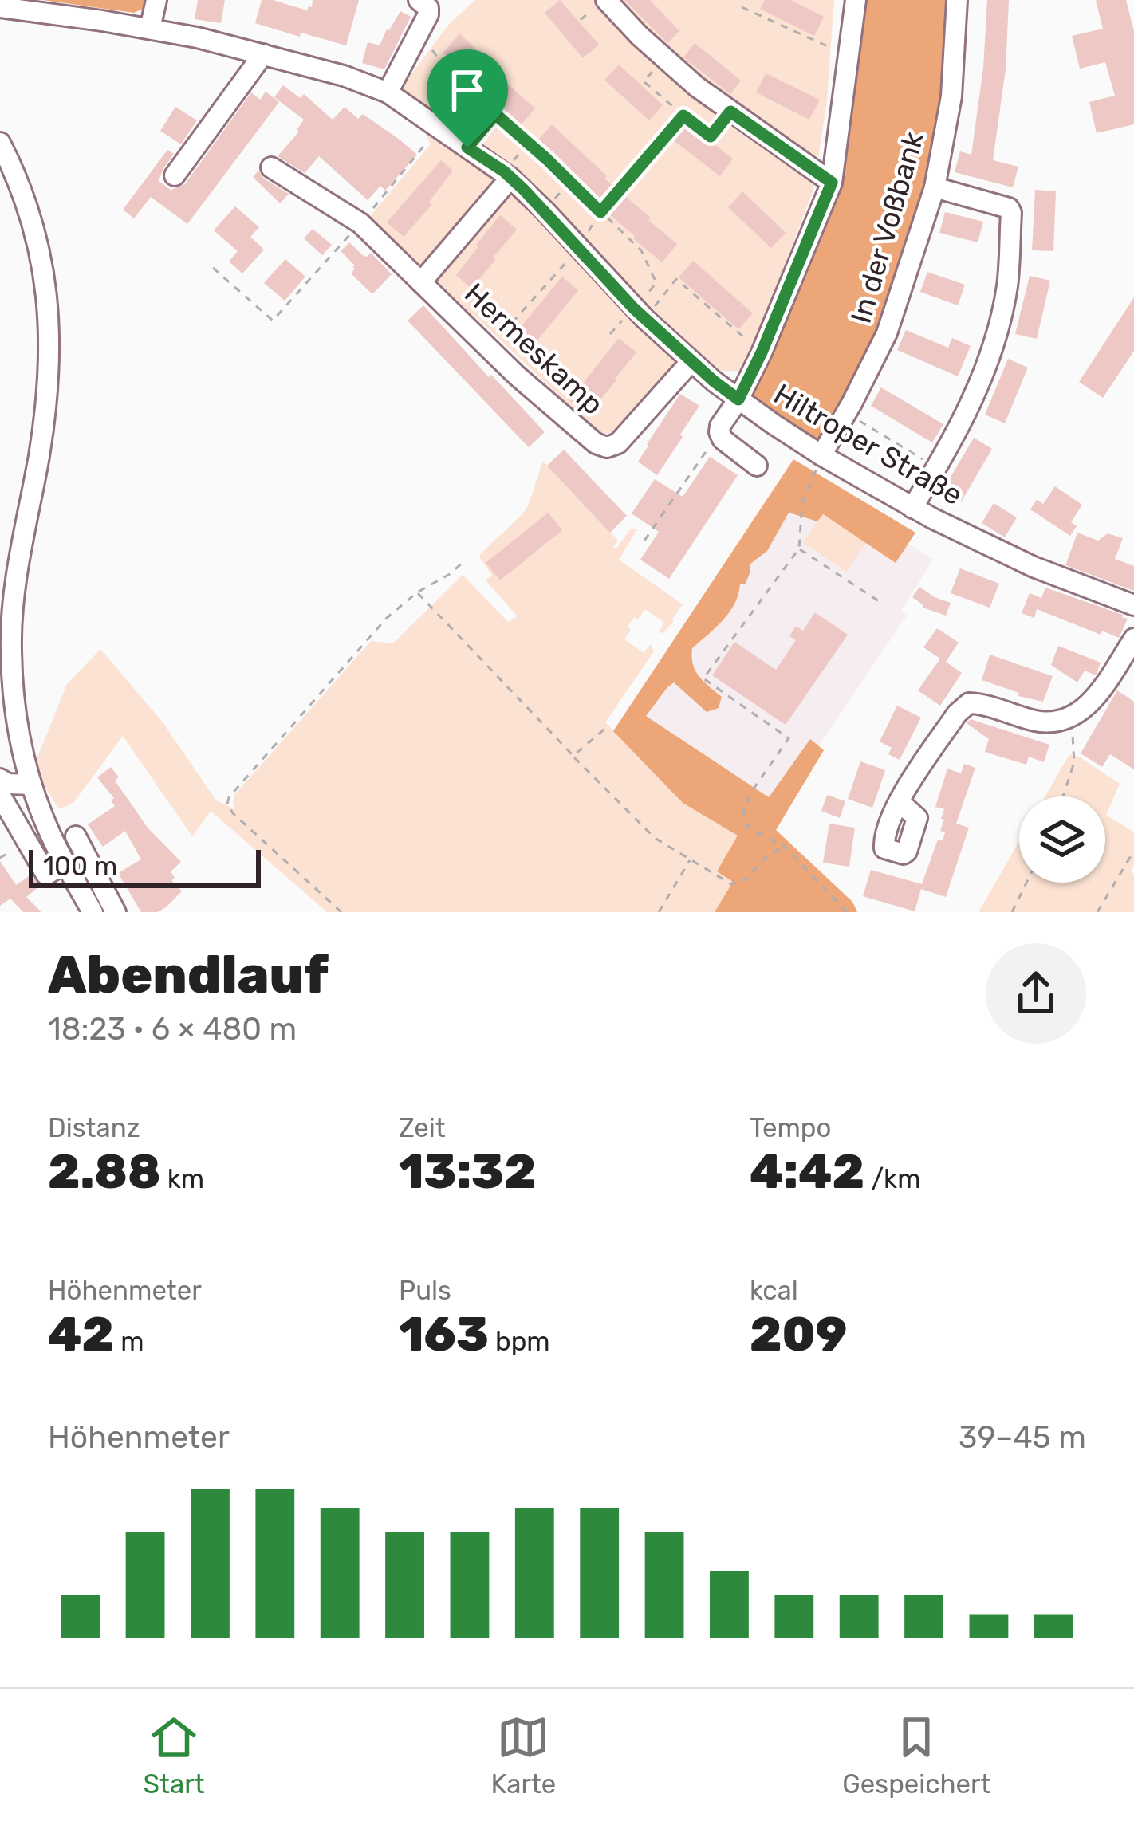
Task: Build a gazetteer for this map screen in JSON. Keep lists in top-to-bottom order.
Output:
{
  "streets": {
    "street": ["In der Voßbank", "Hermeskamp", "Hiltroper Straße"]
  },
  "crossings": [
    ["In der Voßbank", "Hiltroper Straße"],
    ["Hermeskamp", "Hiltroper Straße"]
  ],
  "scale_bar": "100 m",
  "page": {
    "scale": "100 m",
    "heading": ["Abendlauf", "18:23 · 6 × 480 m"],
    "stats": [
      ["Distanz", "2.88 km"],
      ["Zeit", "13:32"],
      ["Tempo", "4:42 /km"],
      ["Höhenmeter", "42 m"],
      ["Puls", "163 bpm"],
      ["kcal", "209"]
    ],
    "chart": ["Höhenmeter", "39–45 m"],
    "tabs": ["Start", "Karte", "Gespeichert"]
  }
}
